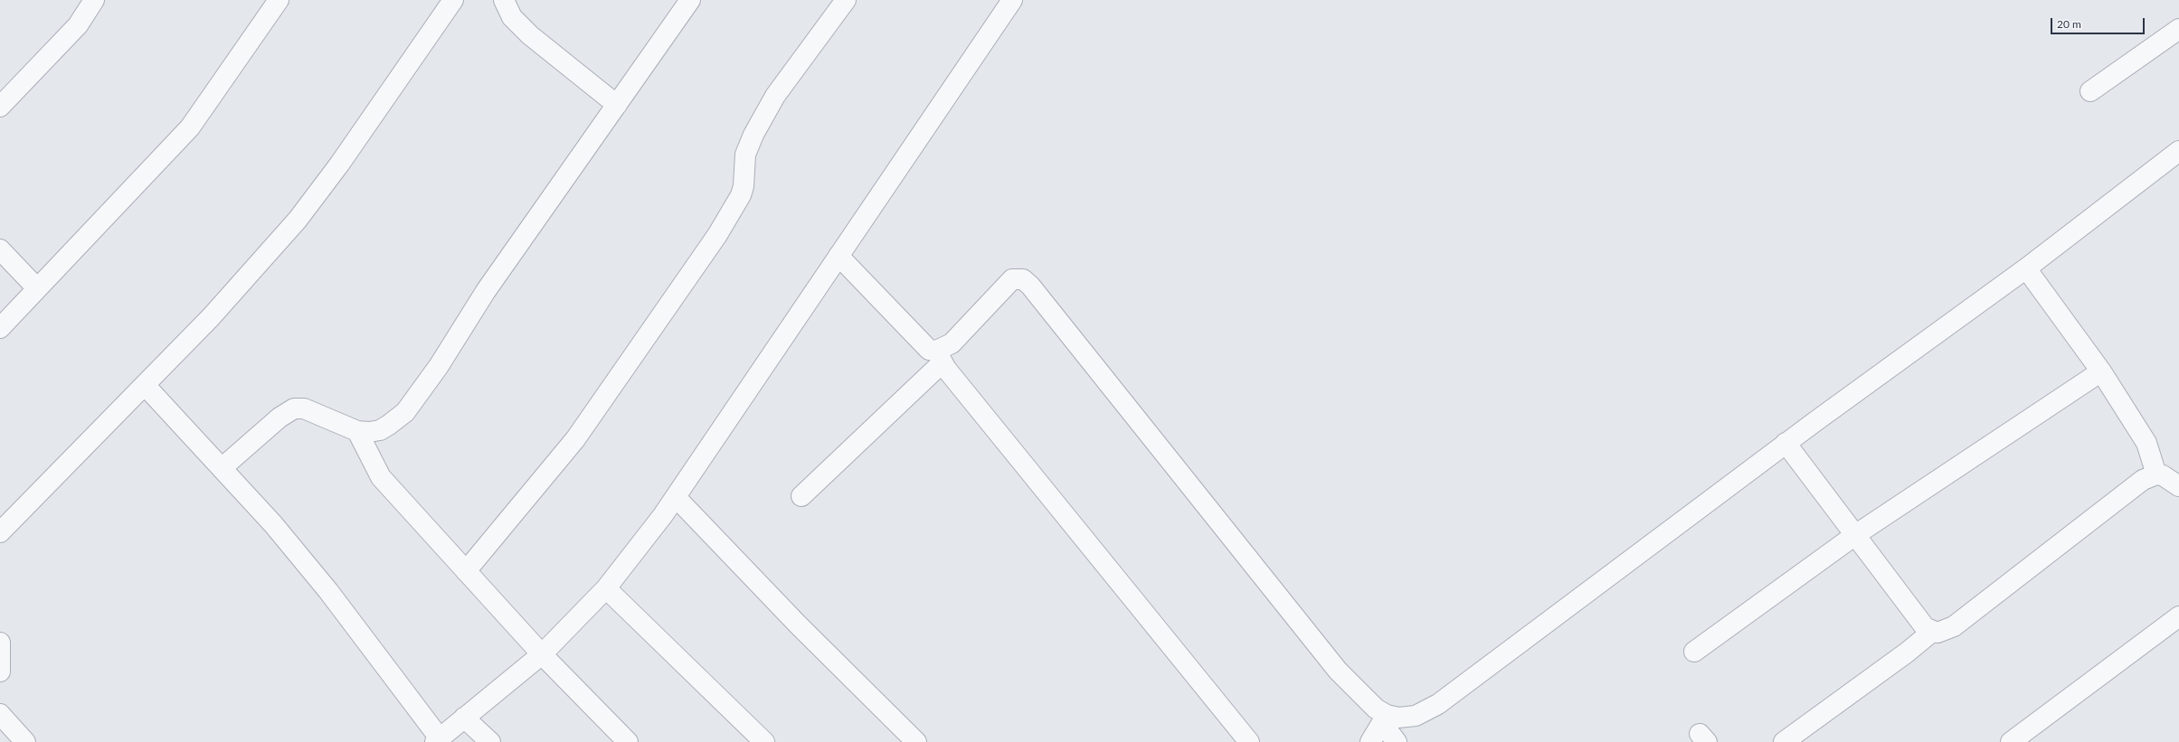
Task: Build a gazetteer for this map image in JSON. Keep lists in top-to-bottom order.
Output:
{
  "scale_bar": "20 m"
}
